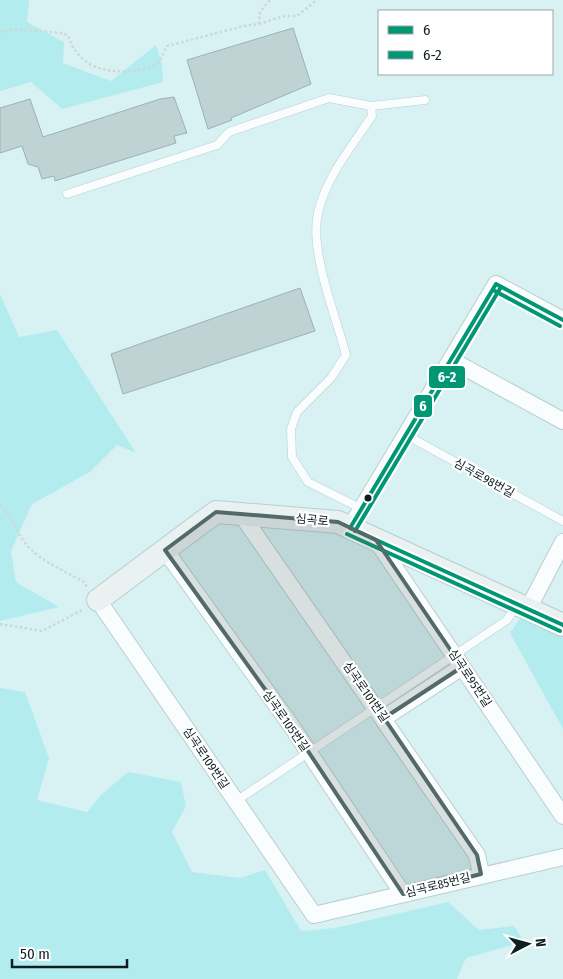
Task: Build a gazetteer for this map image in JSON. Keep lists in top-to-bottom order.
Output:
{
  "streets": {
    "street": [
      "심곡로",
      "심곡로95번길",
      "심곡로101번길",
      "심곡로105번길",
      "심곡로109번길",
      "심곡로85번길"
    ],
    "lane": ["심곡로98번길"]
  },
  "crossings": [
    ["심곡로", "심곡로95번길"],
    ["심곡로", "심곡로101번길"],
    ["심곡로", "심곡로105번길"],
    ["심곡로", "심곡로109번길"],
    ["심곡로101번길", "심곡로85번길"],
    ["심곡로105번길", "심곡로85번길"],
    ["심곡로109번길", "심곡로85번길"]
  ],
  "lines": ["transit line 6", "transit line 6-2"],
  "legend": ["6", "6-2"],
  "scale_bar": "50 m",
  "north": "right"
}
